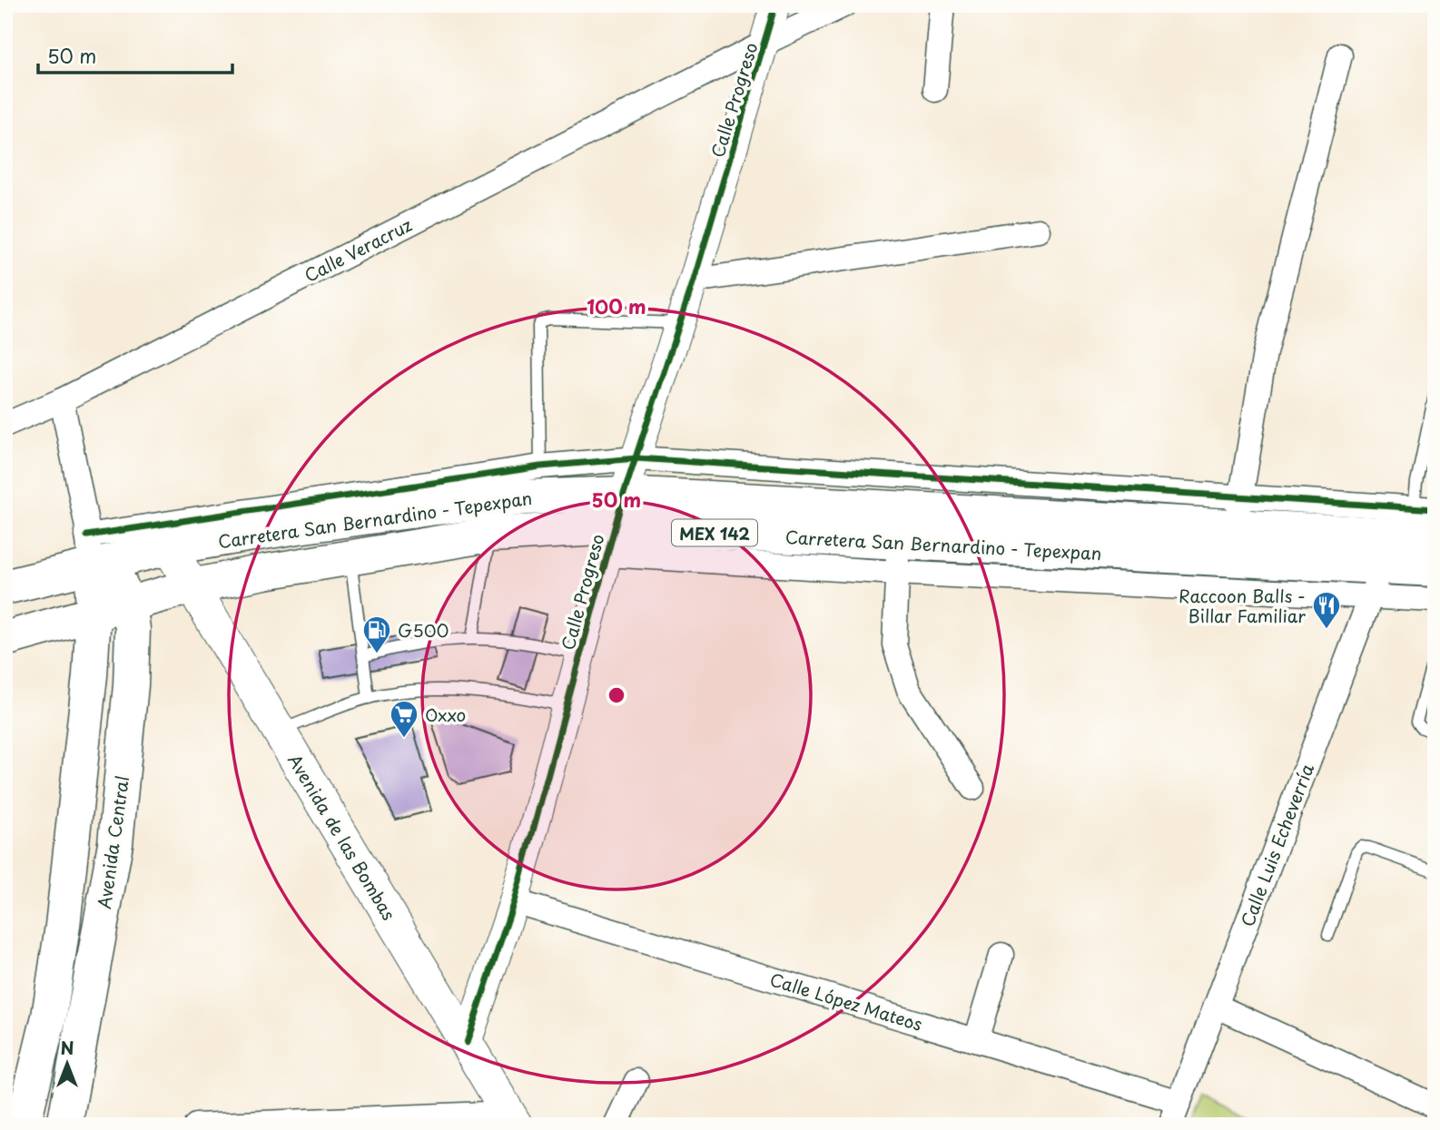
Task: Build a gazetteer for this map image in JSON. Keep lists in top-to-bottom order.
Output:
{
  "streets": {
    "highway": ["Carretera San Bernardino - Tepexpan", "MEX 142", "Avenida Central"],
    "main road": ["Avenida de las Bombas"],
    "street": [
      "Calle Progreso",
      "Calle Veracruz",
      "Calle Luis Echeverría",
      "Calle López Mateos"
    ]
  },
  "crossings": [
    ["Calle Progreso", "Calle Veracruz"],
    ["Calle Progreso", "Carretera San Bernardino - Tepexpan"],
    ["Calle Progreso", "Avenida de las Bombas"],
    ["Calle Progreso", "Calle López Mateos"],
    ["Carretera San Bernardino - Tepexpan", "Avenida de las Bombas"],
    ["Carretera San Bernardino - Tepexpan", "Avenida Central"],
    ["Carretera San Bernardino - Tepexpan", "Calle Luis Echeverría"],
    ["Calle Luis Echeverría", "Calle López Mateos"]
  ],
  "places": {
    "restaurant": ["Raccoon Balls - Billar Familiar"],
    "fuel station": ["G500"],
    "supermarket": ["Oxxo"]
  },
  "scale_bar": "50 m",
  "north": "top",
  "rings": ["100 m", "50 m"]
}
